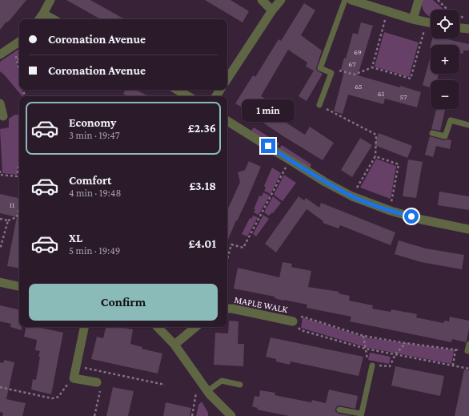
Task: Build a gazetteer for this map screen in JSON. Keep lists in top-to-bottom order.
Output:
{
  "streets": {
    "street": ["MAPLE WALK"]
  },
  "house_numbers": [
    "69",
    "67",
    "65",
    "61",
    "57",
    "11"
  ],
  "page": {
    "map_buttons": ["+", "−"],
    "banner": ["Coronation Avenue", "Coronation Avenue"],
    "bubble": "1 min",
    "list": [
      {
        "name": "Economy",
        "note": "3 min · 19:47",
        "value": "£2.36"
      },
      {
        "name": "Comfort",
        "note": "4 min · 19:48",
        "value": "£3.18"
      },
      {
        "name": "XL",
        "note": "5 min · 19:49",
        "value": "£4.01"
      }
    ],
    "buttons": "Confirm"
  }
}
